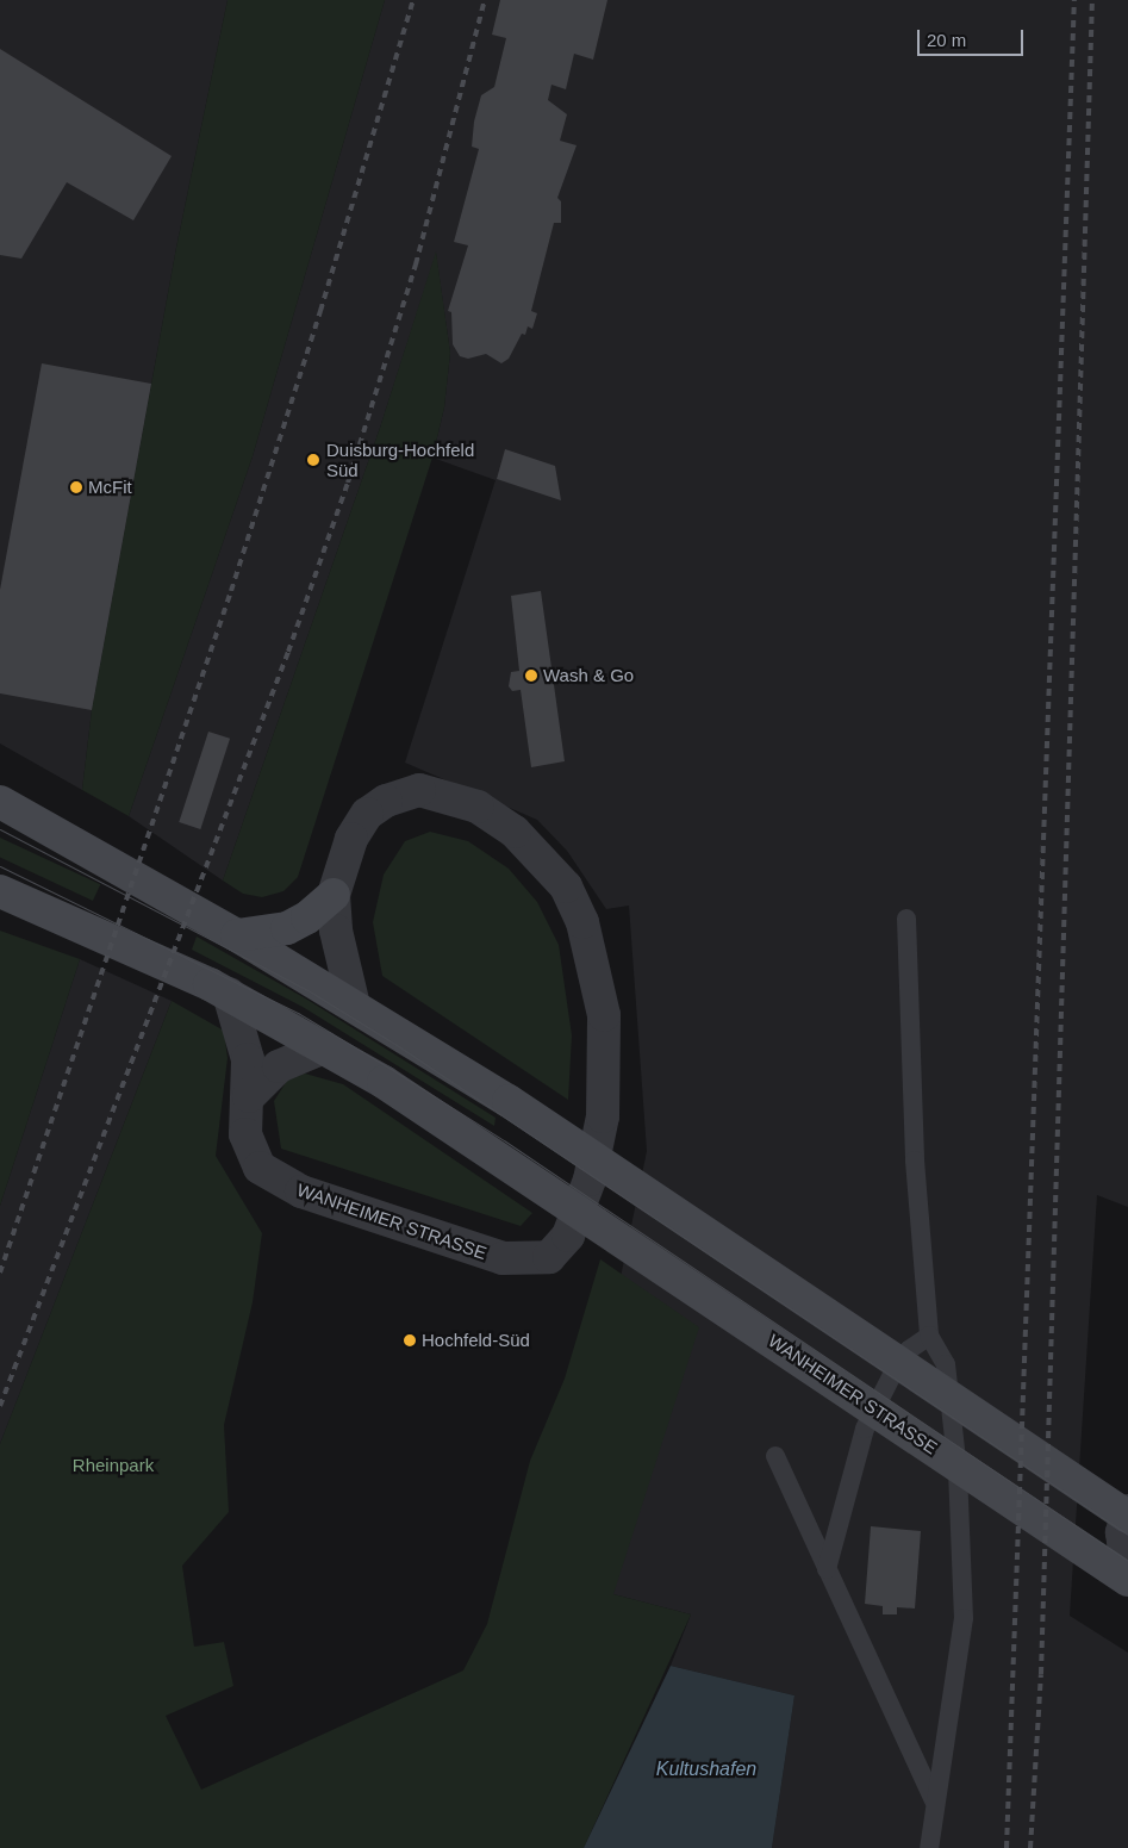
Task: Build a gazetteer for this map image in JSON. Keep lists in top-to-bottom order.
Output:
{
  "streets": {
    "street": ["WANHEIMER STRASSE"]
  },
  "water": ["Kultushafen"],
  "parks": ["Rheinpark"],
  "places": [
    "Duisburg-Hochfeld Süd",
    "McFit",
    "Wash & Go",
    "Hochfeld-Süd"
  ],
  "scale_bar": "20 m"
}
